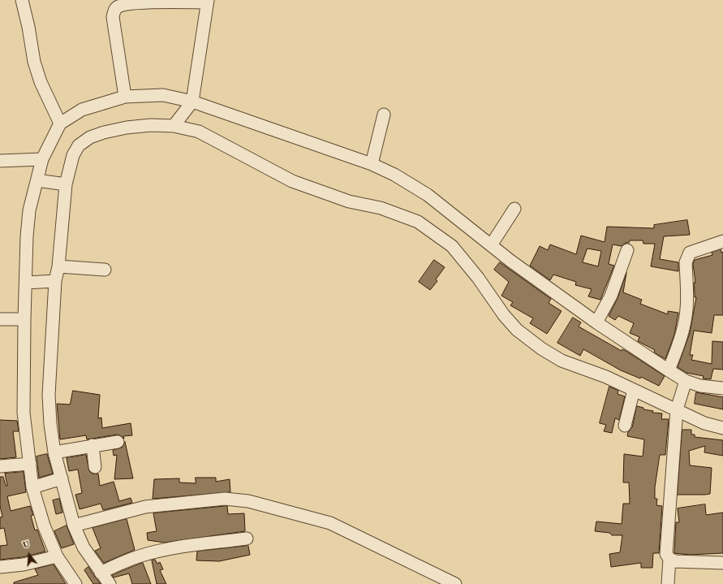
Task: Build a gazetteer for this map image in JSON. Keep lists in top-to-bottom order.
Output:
{
  "north": "top"
}
